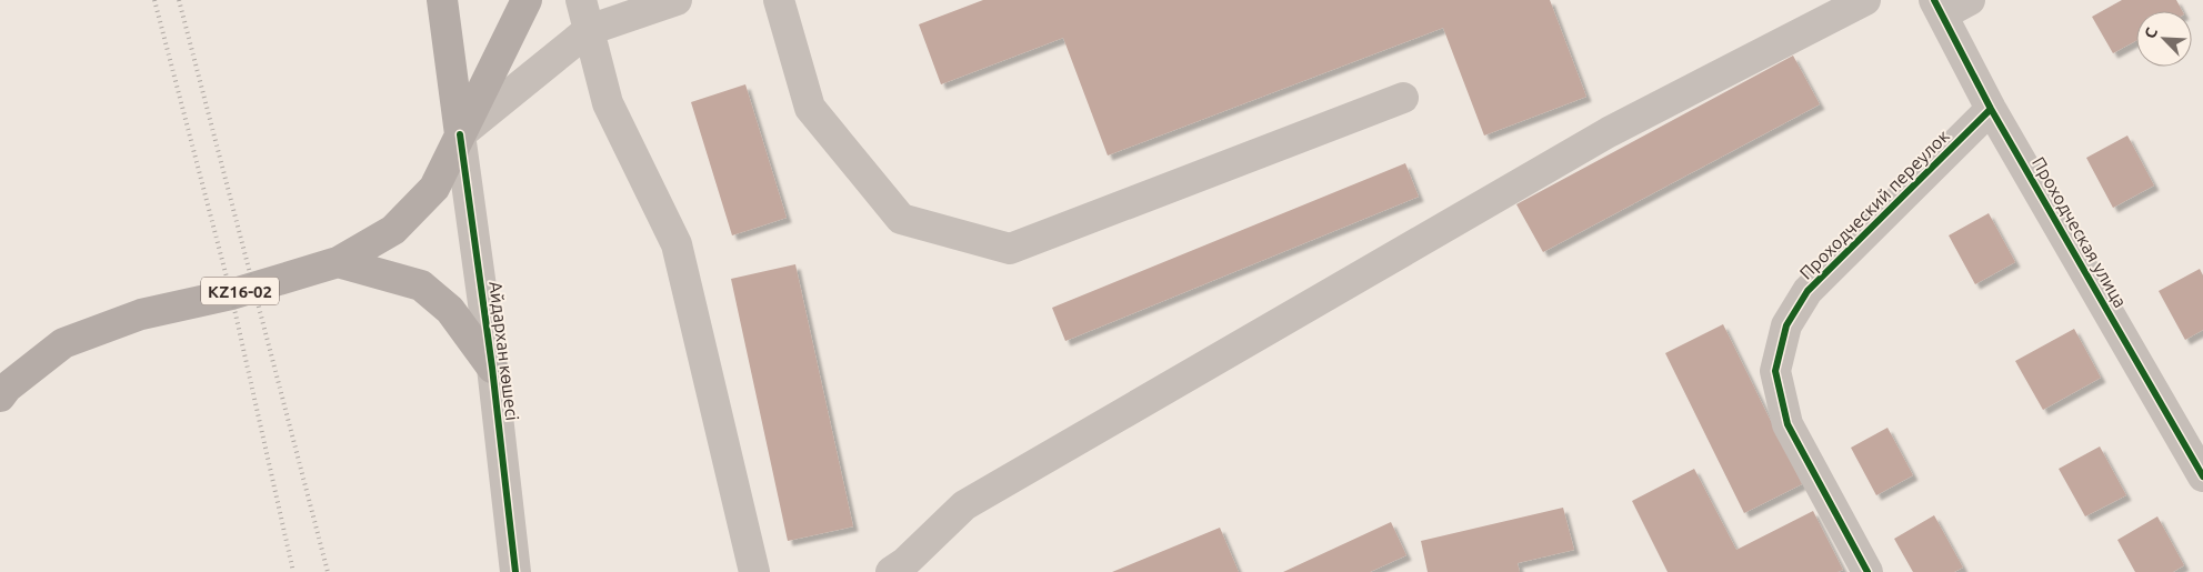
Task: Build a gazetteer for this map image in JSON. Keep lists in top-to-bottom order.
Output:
{
  "streets": {
    "main road": ["KZ16-02"],
    "street": ["Проходческий переулок", "Проходческая улица", "Айдархан көшесі"]
  },
  "crossings": [
    ["Проходческий переулок", "Проходческая улица"],
    ["KZ16-02", "Айдархан көшесі"]
  ],
  "north": "top left"
}
